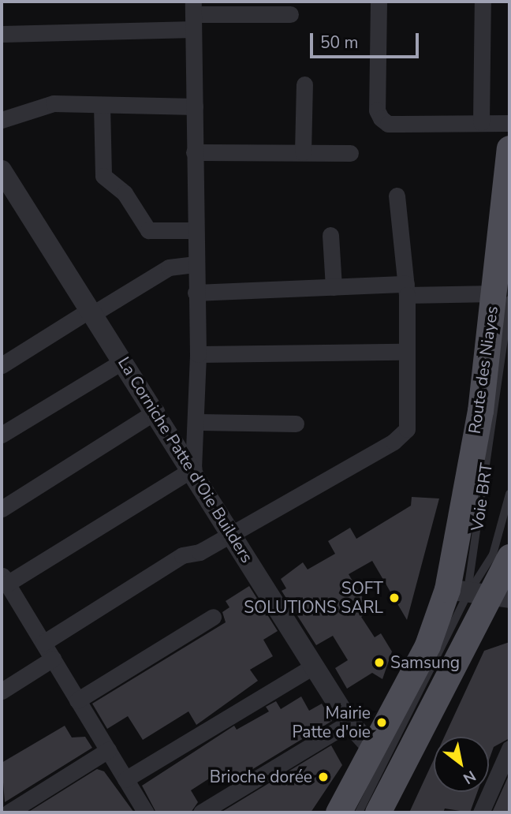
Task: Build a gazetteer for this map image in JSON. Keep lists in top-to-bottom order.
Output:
{
  "streets": {
    "main road": ["Route des Niayes"],
    "street": ["La Corniche Patte d'Oie Builders"],
    "lane": ["Voie BRT"]
  },
  "crossings": [
    ["Route des Niayes", "La Corniche Patte d'Oie Builders"],
    ["Route des Niayes", "Voie BRT"]
  ],
  "places": [
    "SOFT SOLUTIONS SARL",
    "Samsung",
    "Mairie Patte d'oie",
    "Brioche dorée"
  ],
  "scale_bar": "50 m",
  "north": "bottom right"
}
